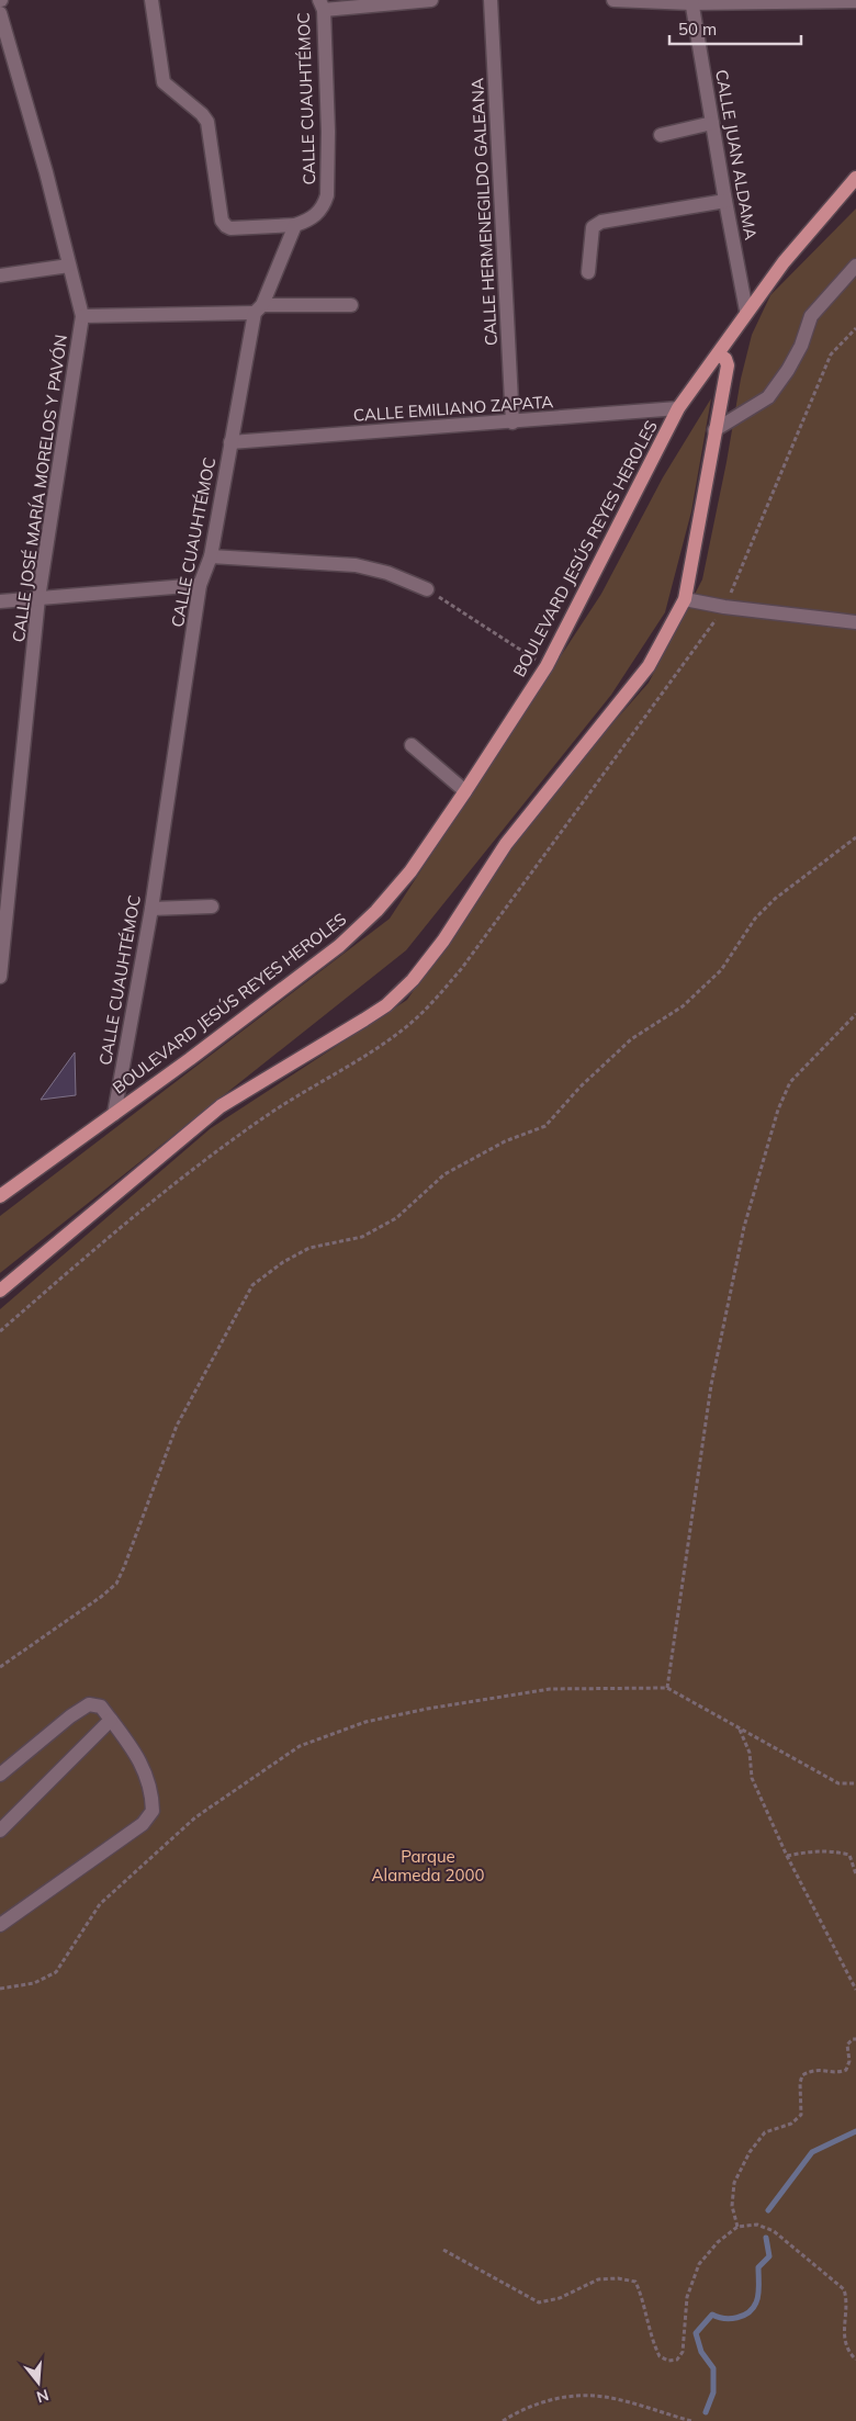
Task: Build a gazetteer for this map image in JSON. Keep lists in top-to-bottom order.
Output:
{
  "streets": {
    "main road": ["BOULEVARD JESÚS REYES HEROLES"],
    "street": [
      "CALLE CUAUHTÉMOC",
      "CALLE JUAN ALDAMA",
      "CALLE HERMENEGILDO GALEANA",
      "CALLE EMILIANO ZAPATA",
      "CALLE JOSÉ MARÍA MORELOS Y PAVÓN"
    ]
  },
  "crossings": [
    ["CALLE CUAUHTÉMOC", "CALLE EMILIANO ZAPATA"],
    ["CALLE CUAUHTÉMOC", "BOULEVARD JESÚS REYES HEROLES"],
    ["CALLE JUAN ALDAMA", "BOULEVARD JESÚS REYES HEROLES"],
    ["CALLE HERMENEGILDO GALEANA", "CALLE EMILIANO ZAPATA"],
    ["CALLE EMILIANO ZAPATA", "BOULEVARD JESÚS REYES HEROLES"]
  ],
  "parks": ["Parque Alameda 2000"],
  "scale_bar": "50 m",
  "north": "bottom"
}
